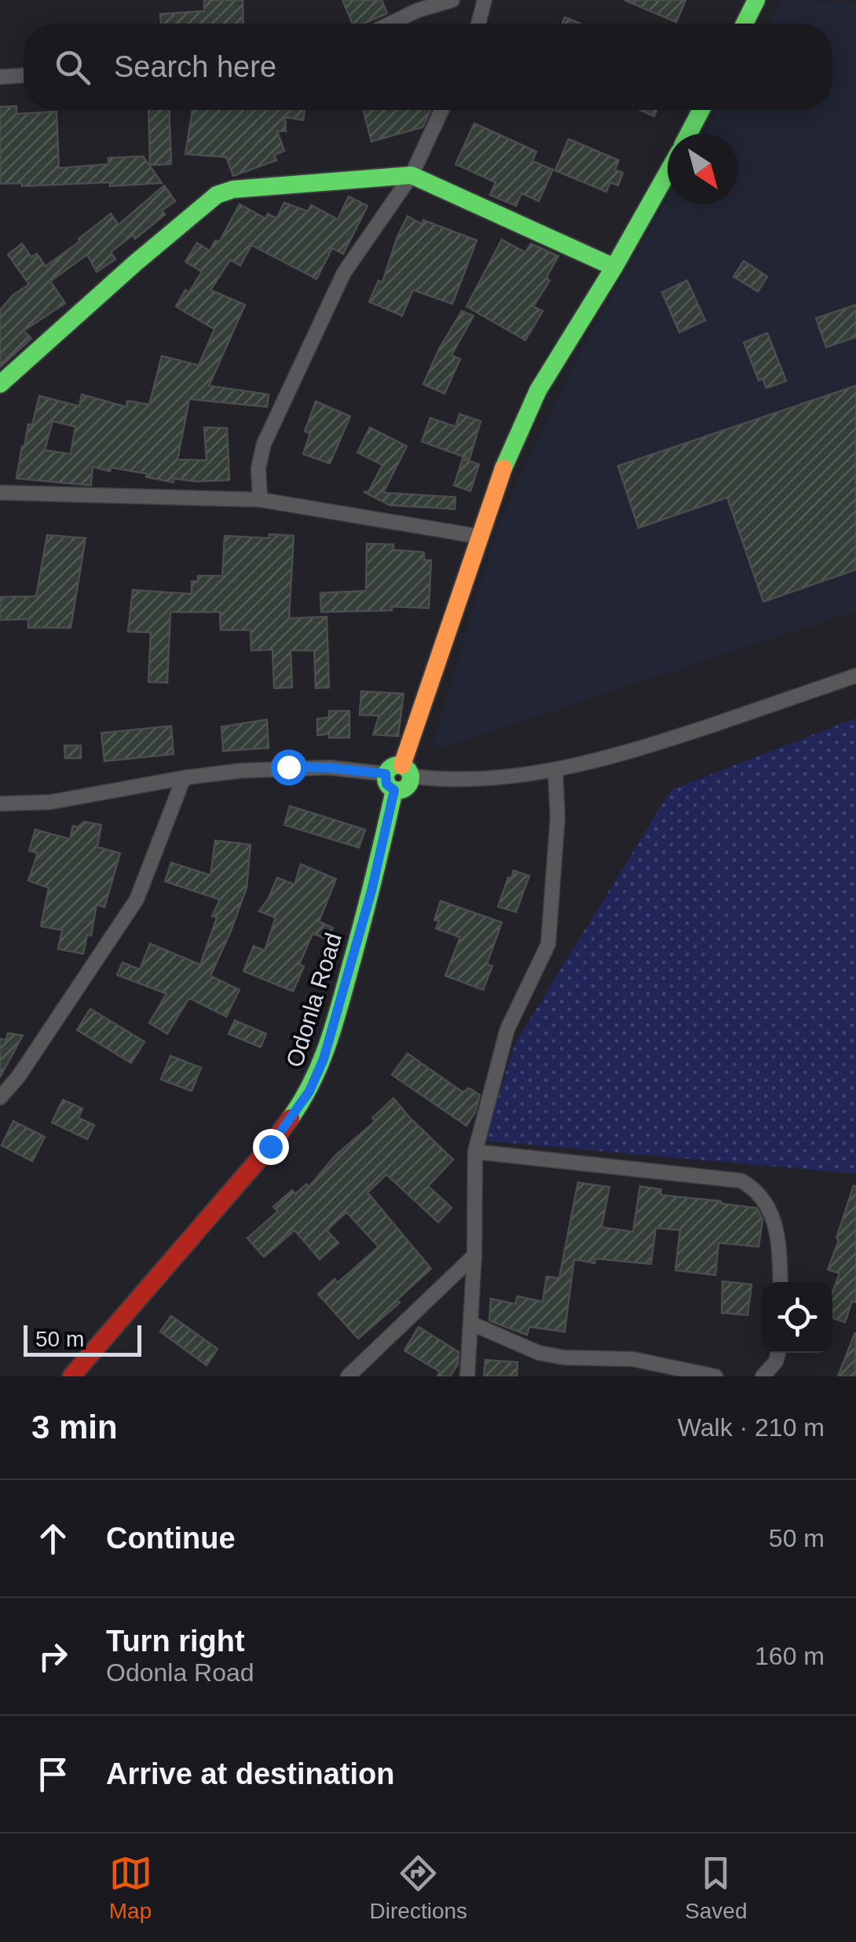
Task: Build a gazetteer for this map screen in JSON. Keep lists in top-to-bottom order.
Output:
{
  "streets": {
    "street": ["Odonla Road"]
  },
  "scale_bar": "50 m",
  "north": "bottom right",
  "page": {
    "search": "Search here",
    "scale": "50 m",
    "heading": ["3 min", "Walk · 210 m"],
    "list": [
      ["Continue", "50 m"],
      ["Turn right", "Odonla Road", "160 m"],
      "Arrive at destination"
    ],
    "nav": ["Map", "Directions", "Saved"]
  }
}
